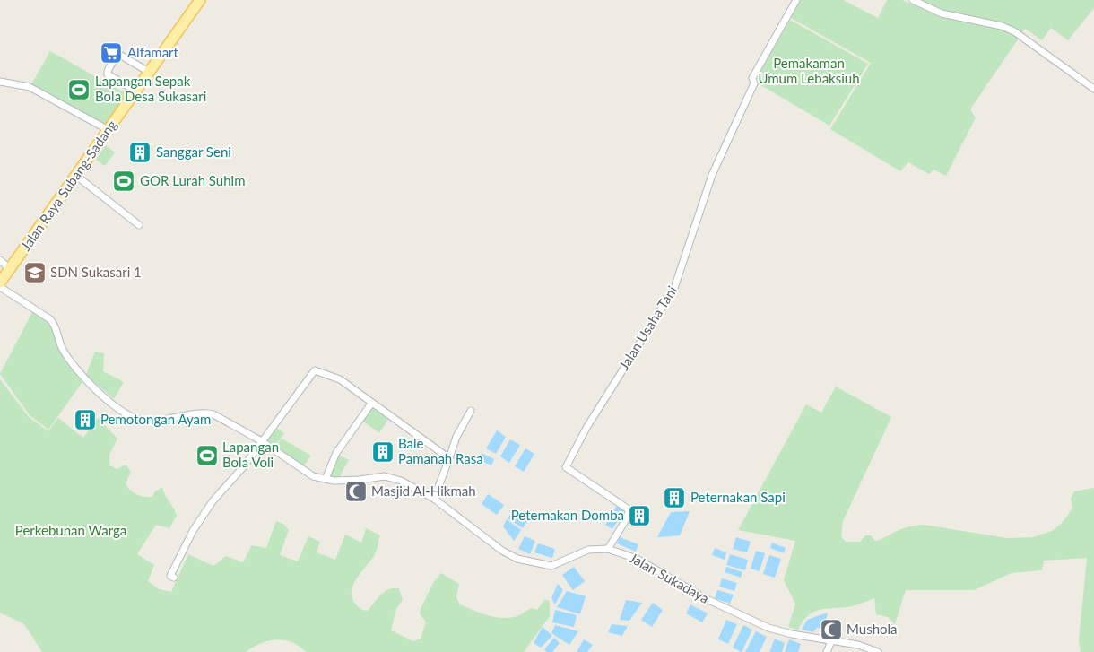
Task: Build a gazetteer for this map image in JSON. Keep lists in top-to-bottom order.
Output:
{
  "streets": {
    "main road": ["Jalan Raya Subang-Sadang"],
    "street": ["Jalan Usaha Tani", "Jalan Sukadaya"]
  },
  "crossings": [
    ["Jalan Usaha Tani", "Jalan Sukadaya"]
  ],
  "parks": ["Pemakaman Umum Lebaksiuh", "Perkebunan Warga"],
  "places": {
    "supermarket": ["Alfamart"],
    "sports": ["Lapangan Sepak Bola Desa Sukasari", "GOR Lurah Suhim", "Lapangan Bola Voli"],
    "building": [
      "Sanggar Seni",
      "Pemotongan Ayam",
      "Bale Pamanah Rasa",
      "Peternakan Sapi",
      "Peternakan Domba"
    ],
    "school or university": ["SDN Sukasari 1"],
    "mosque": ["Masjid Al-Hikmah", "Mushola"]
  }
}
